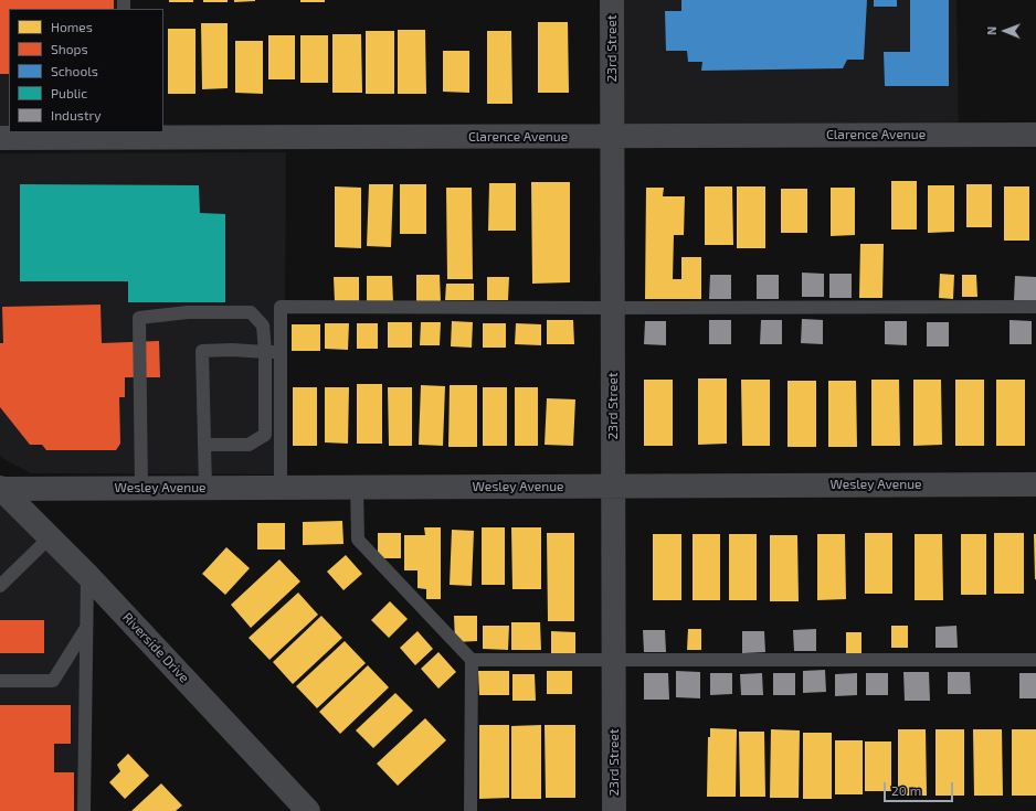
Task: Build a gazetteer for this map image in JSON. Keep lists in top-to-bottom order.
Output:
{
  "streets": {
    "street": [
      "23rd Street",
      "Clarence Avenue",
      "Wesley Avenue",
      "Riverside Drive"
    ]
  },
  "crossings": [
    ["23rd Street", "Clarence Avenue"],
    ["23rd Street", "Wesley Avenue"],
    ["Wesley Avenue", "Riverside Drive"]
  ],
  "legend": [
    "Homes",
    "Shops",
    "Schools",
    "Public",
    "Industry"
  ],
  "scale_bar": "20 m",
  "north": "left"
}
